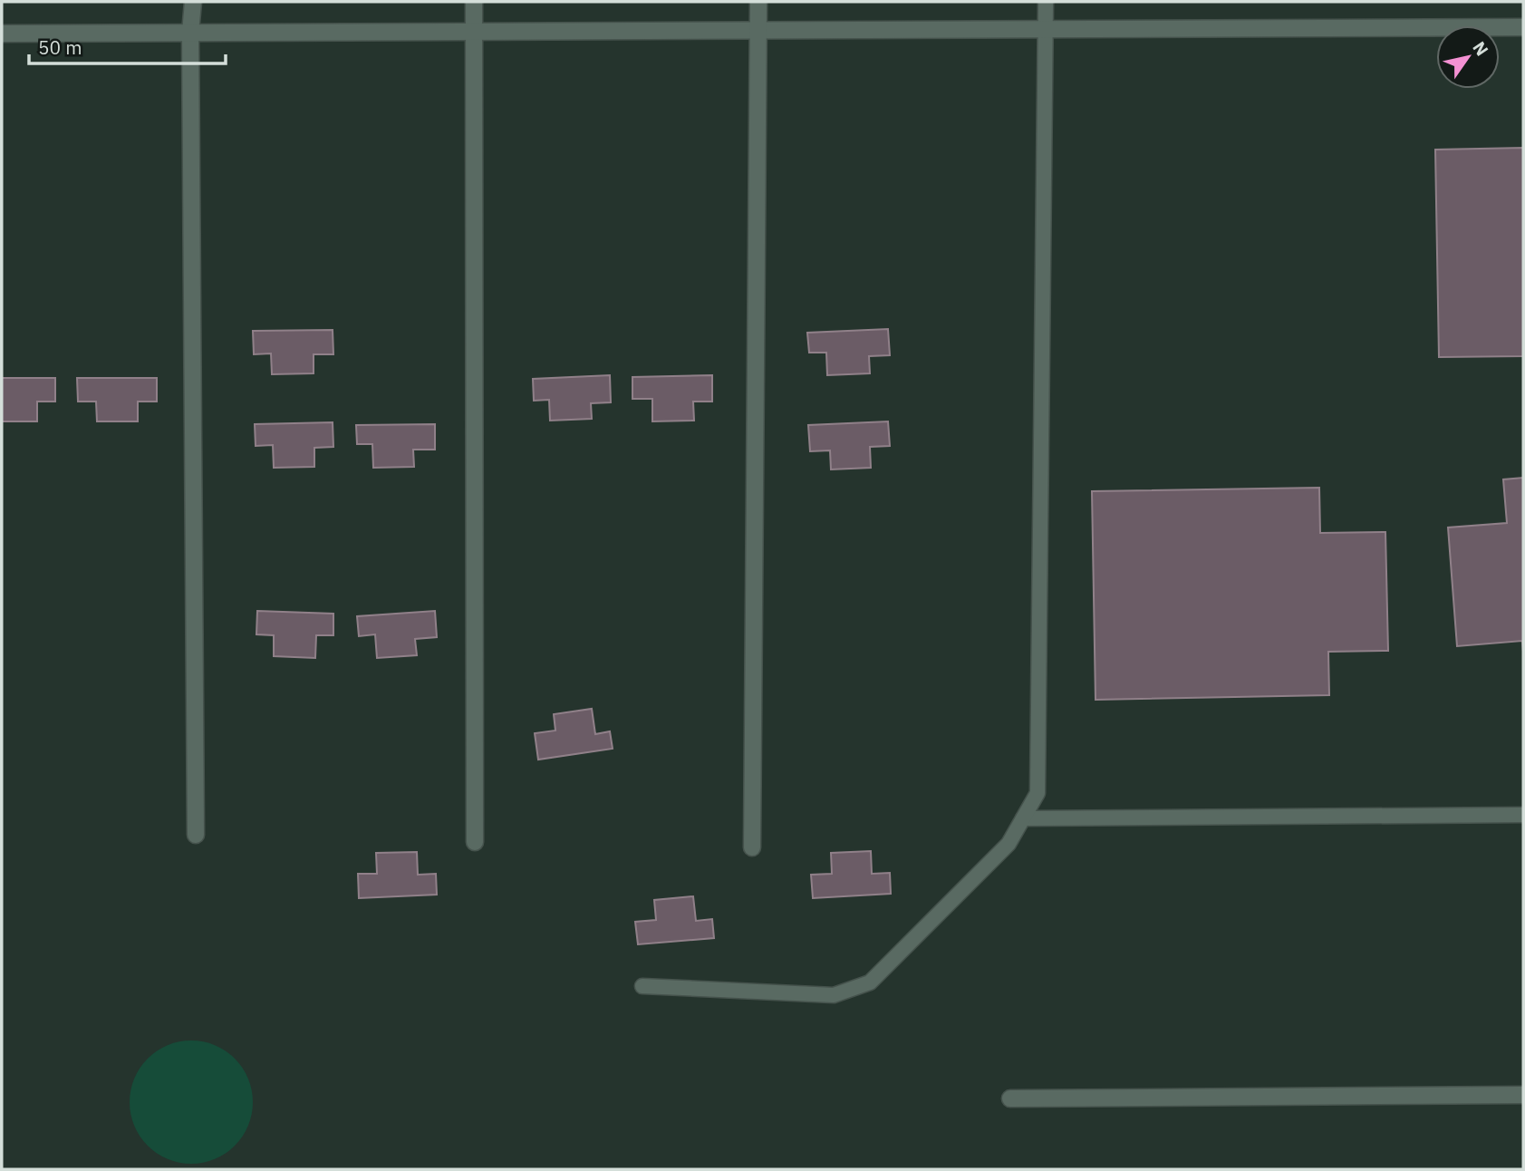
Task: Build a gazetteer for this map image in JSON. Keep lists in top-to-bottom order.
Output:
{
  "scale_bar": "50 m",
  "north": "top right"
}
